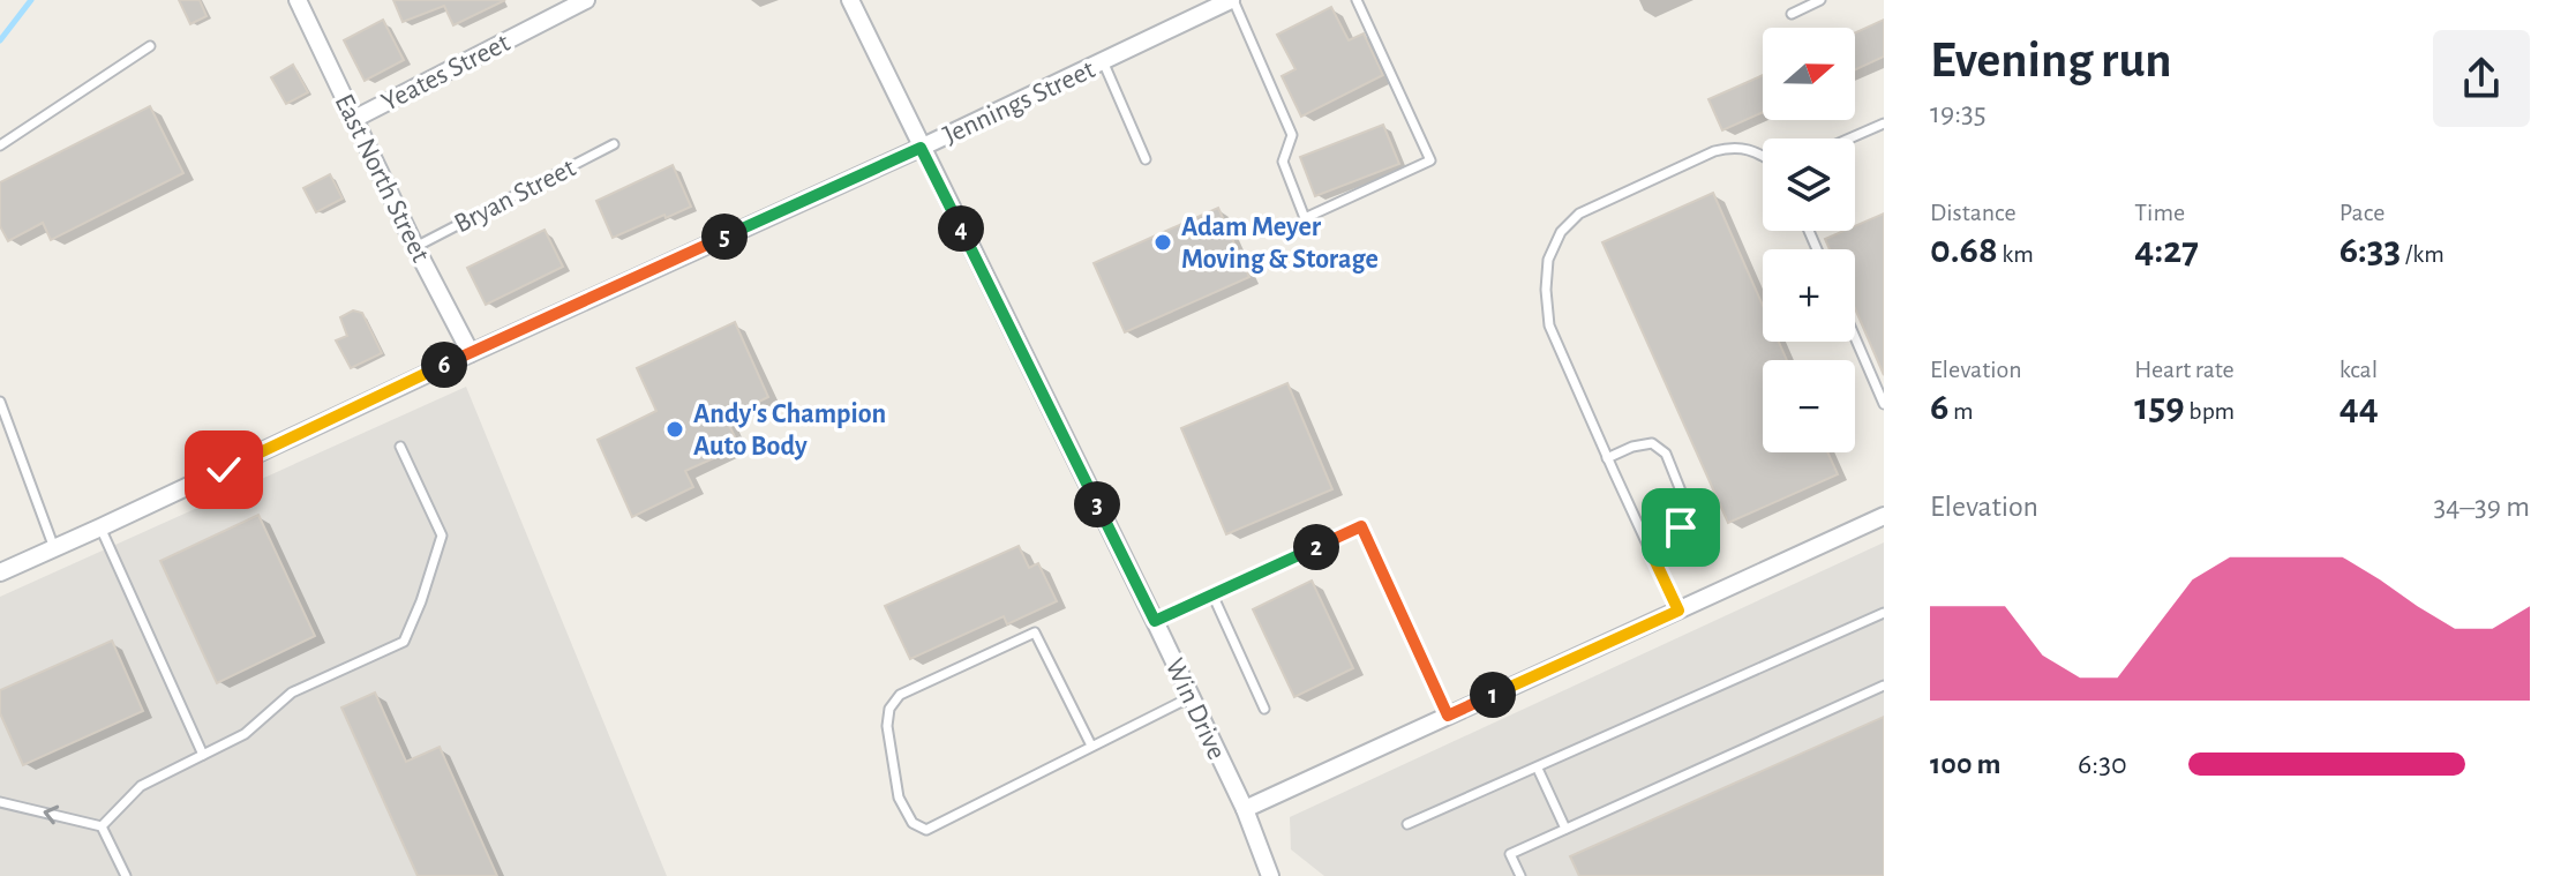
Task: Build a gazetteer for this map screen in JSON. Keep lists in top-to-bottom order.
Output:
{
  "streets": {
    "street": [
      "Yeates Street",
      "Jennings Street",
      "East North Street",
      "Win Drive"
    ],
    "lane": ["Bryan Street"]
  },
  "crossings": [
    ["Yeates Street", "East North Street"],
    ["Jennings Street", "East North Street"],
    ["Jennings Street", "Win Drive"],
    ["East North Street", "Bryan Street"]
  ],
  "places": ["Adam Meyer Moving & Storage", "Andy's Champion Auto Body"],
  "north": "right",
  "page": {
    "heading": ["Evening run", "19:35"],
    "map_buttons": ["+", "−"],
    "stats": [
      ["Distance", "0.68 km"],
      ["Time", "4:27"],
      ["Pace", "6:33 /km"],
      ["Elevation", "6 m"],
      ["Heart rate", "159 bpm"],
      ["kcal", "44"]
    ],
    "pins": [
      "4",
      "5",
      "6",
      "3",
      "2",
      "1"
    ],
    "chart": ["Elevation", "34–39 m"],
    "list": [
      {
        "name": "100 m",
        "note": "6:30"
      }
    ]
  }
}
